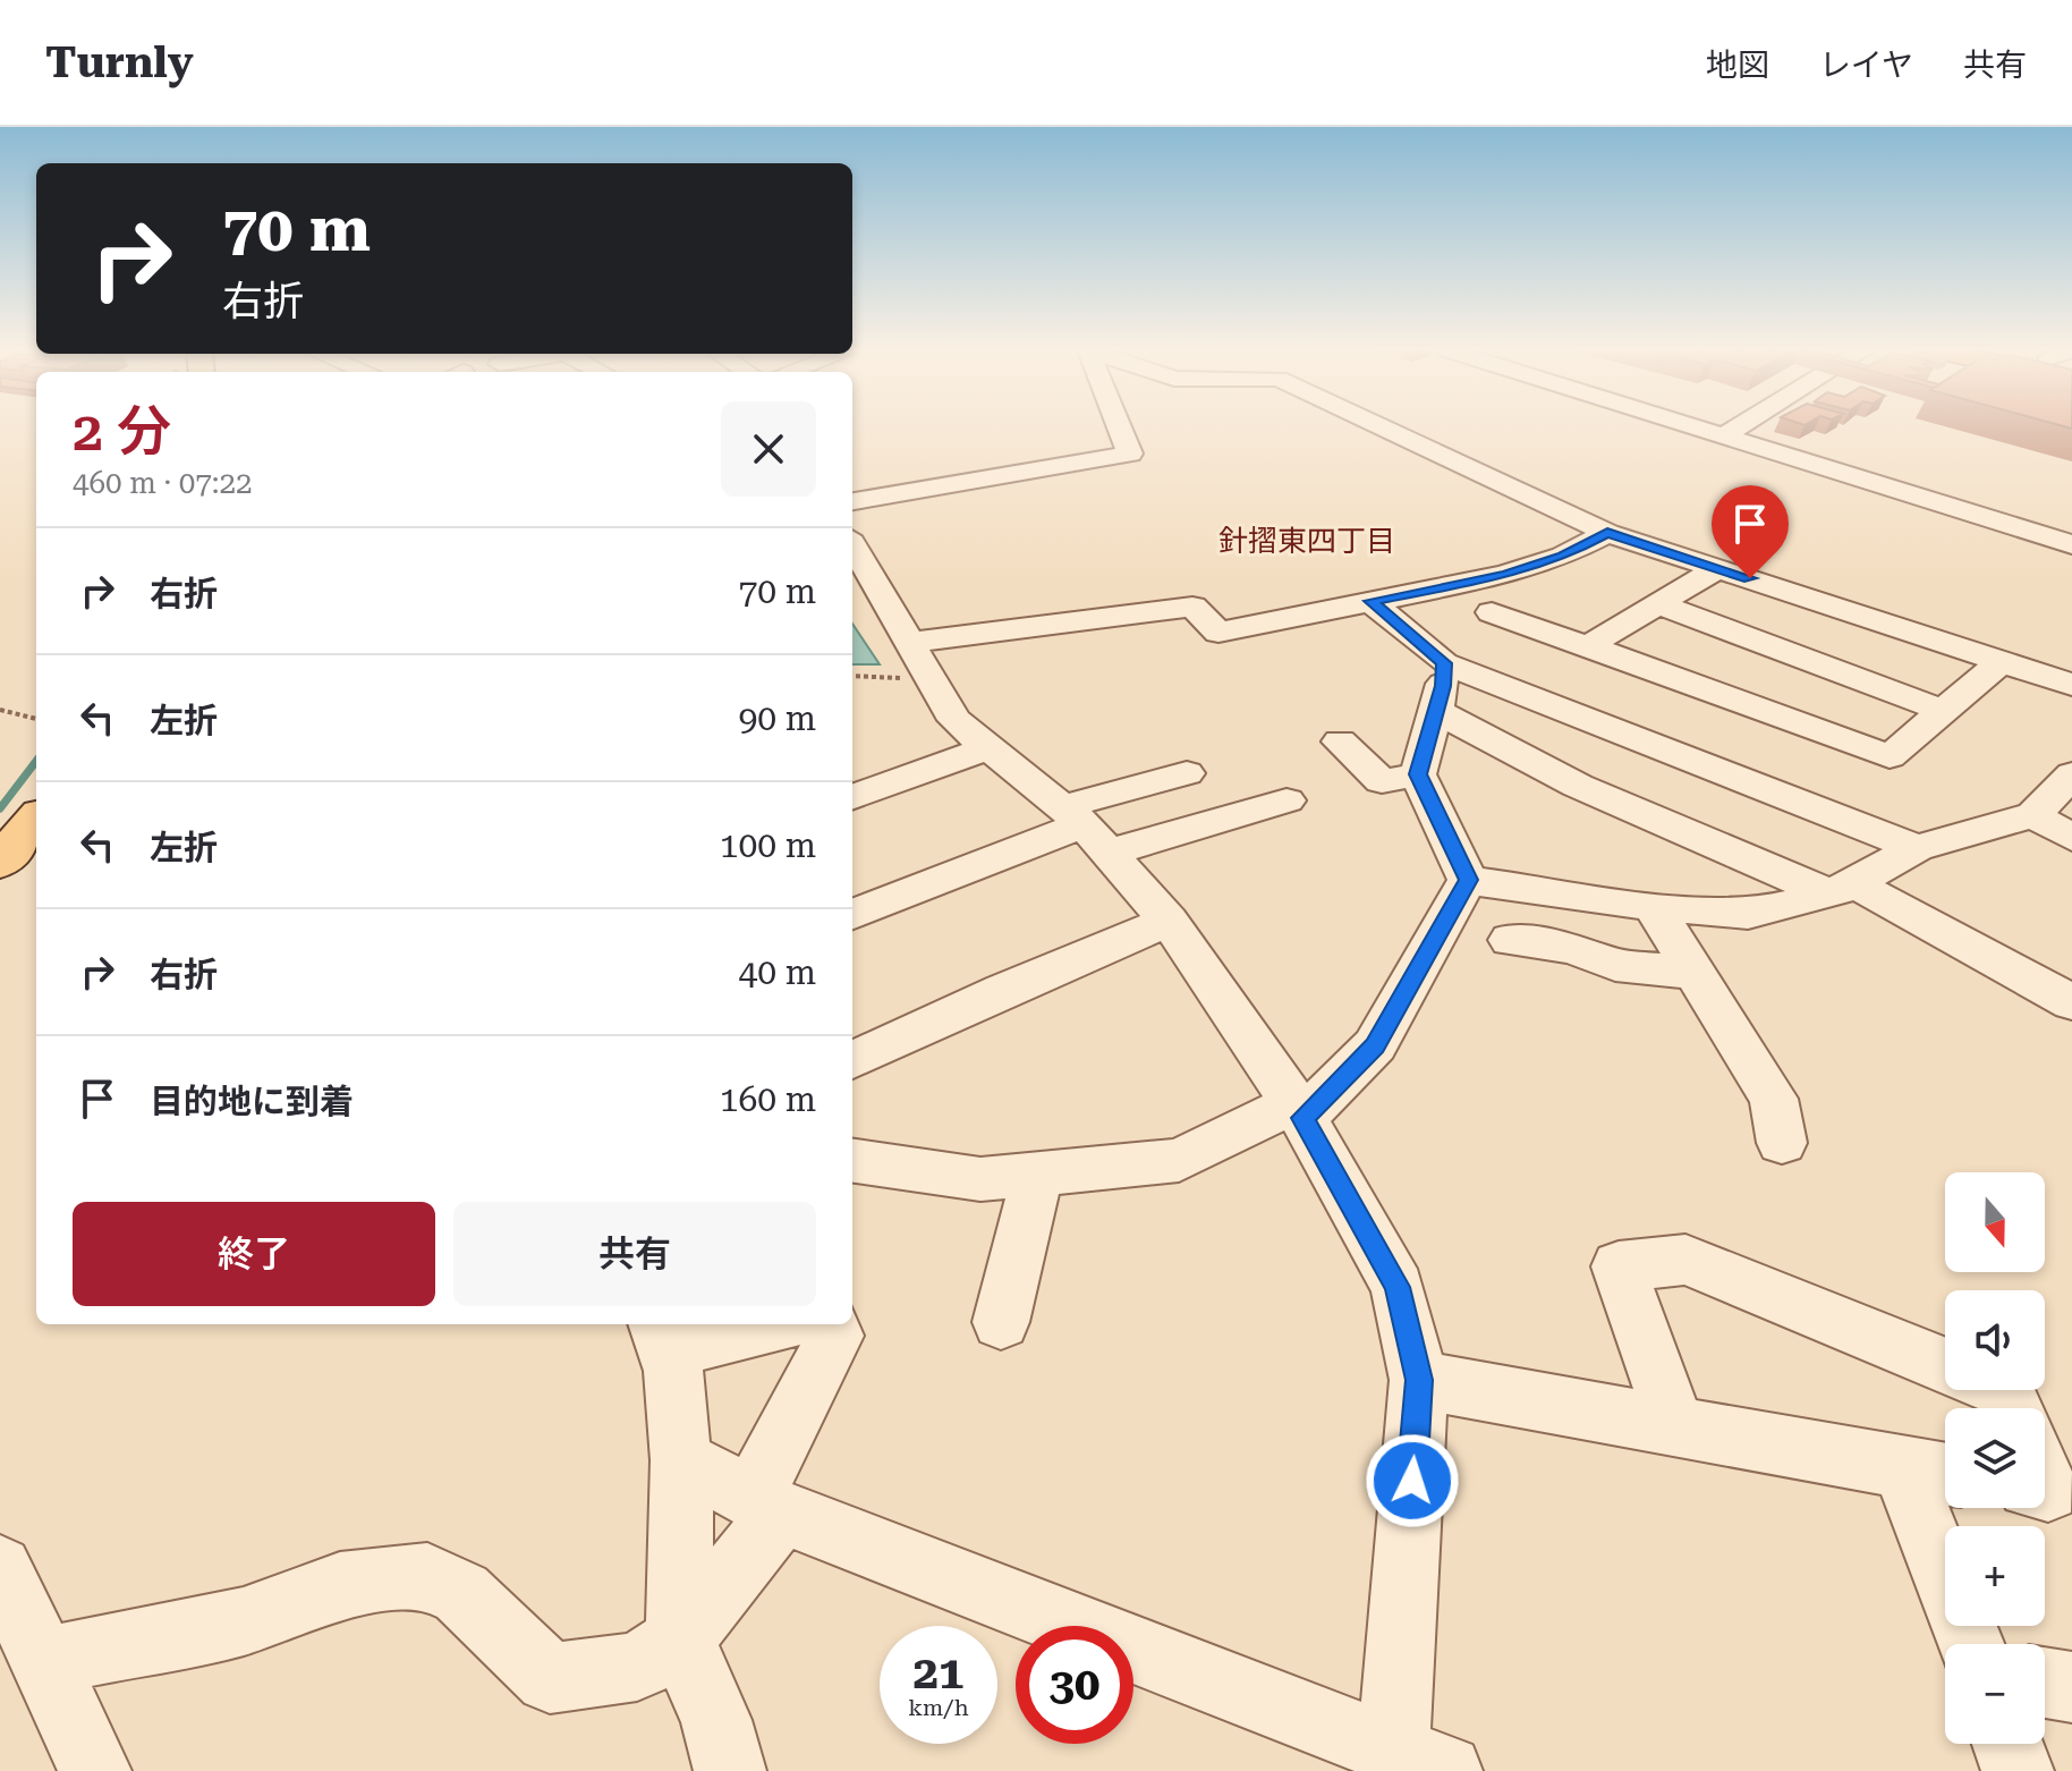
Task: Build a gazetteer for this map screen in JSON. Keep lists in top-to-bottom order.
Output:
{
  "districts": ["針摺東四丁目"],
  "north": "bottom",
  "page": {
    "header": "Turnly",
    "nav": ["地図", "レイヤ", "共有"],
    "turn": ["70 m", "右折"],
    "heading": ["2 分", "460 m · 07:22"],
    "list": [
      {
        "name": "右折",
        "value": "70 m"
      },
      {
        "name": "左折",
        "value": "90 m"
      },
      {
        "name": "左折",
        "value": "100 m"
      },
      {
        "name": "右折",
        "value": "40 m"
      },
      {
        "name": "目的地に到着",
        "value": "160 m"
      }
    ],
    "map_buttons": ["+", "−"],
    "buttons": ["終了", "共有"],
    "speed": "21 km/h",
    "limit": "30"
  }
}
